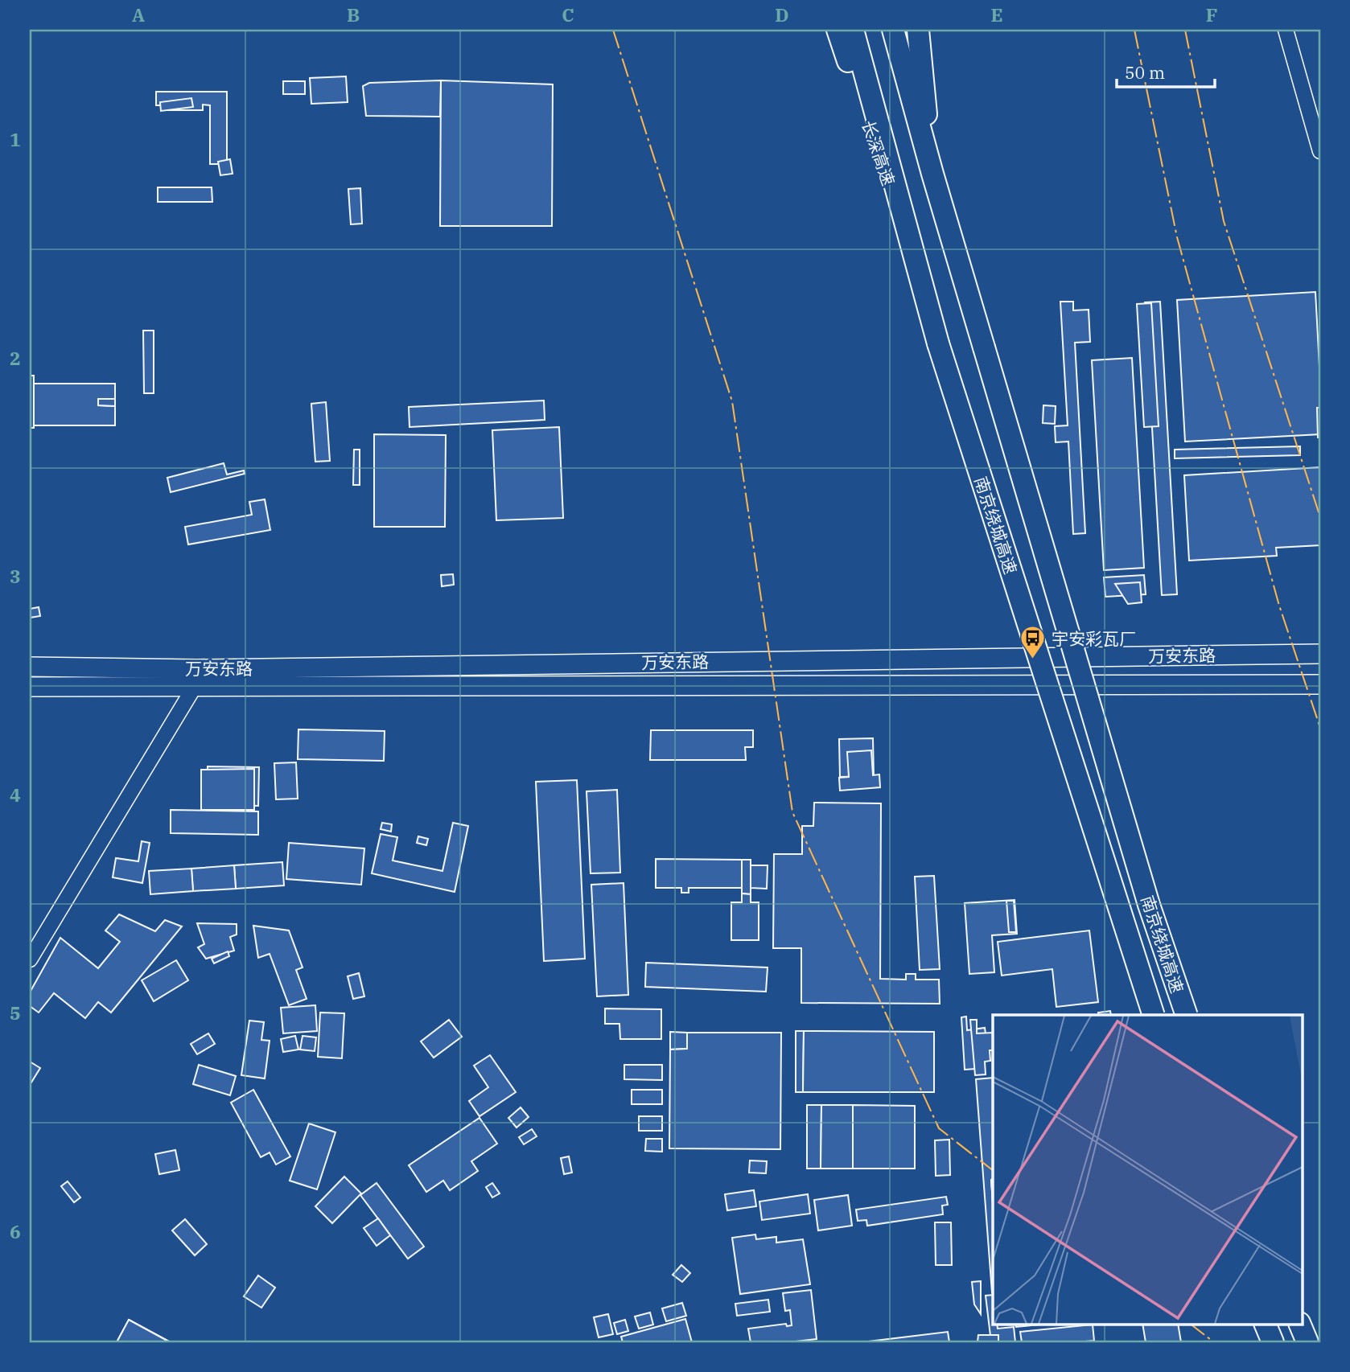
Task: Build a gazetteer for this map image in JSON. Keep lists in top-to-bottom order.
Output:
{
  "streets": {
    "highway": ["长深高速", "南京绕城高速"],
    "main road": ["万安东路"]
  },
  "crossings": [
    ["长深高速", "南京绕城高速"]
  ],
  "places": {
    "bus stop": ["宇安彩瓦厂"]
  },
  "scale_bar": "50 m",
  "grid": {
    "columns": [
      "A",
      "B",
      "C",
      "D",
      "E",
      "F"
    ],
    "rows": [
      "1",
      "2",
      "3",
      "4",
      "5",
      "6"
    ]
  }
}
